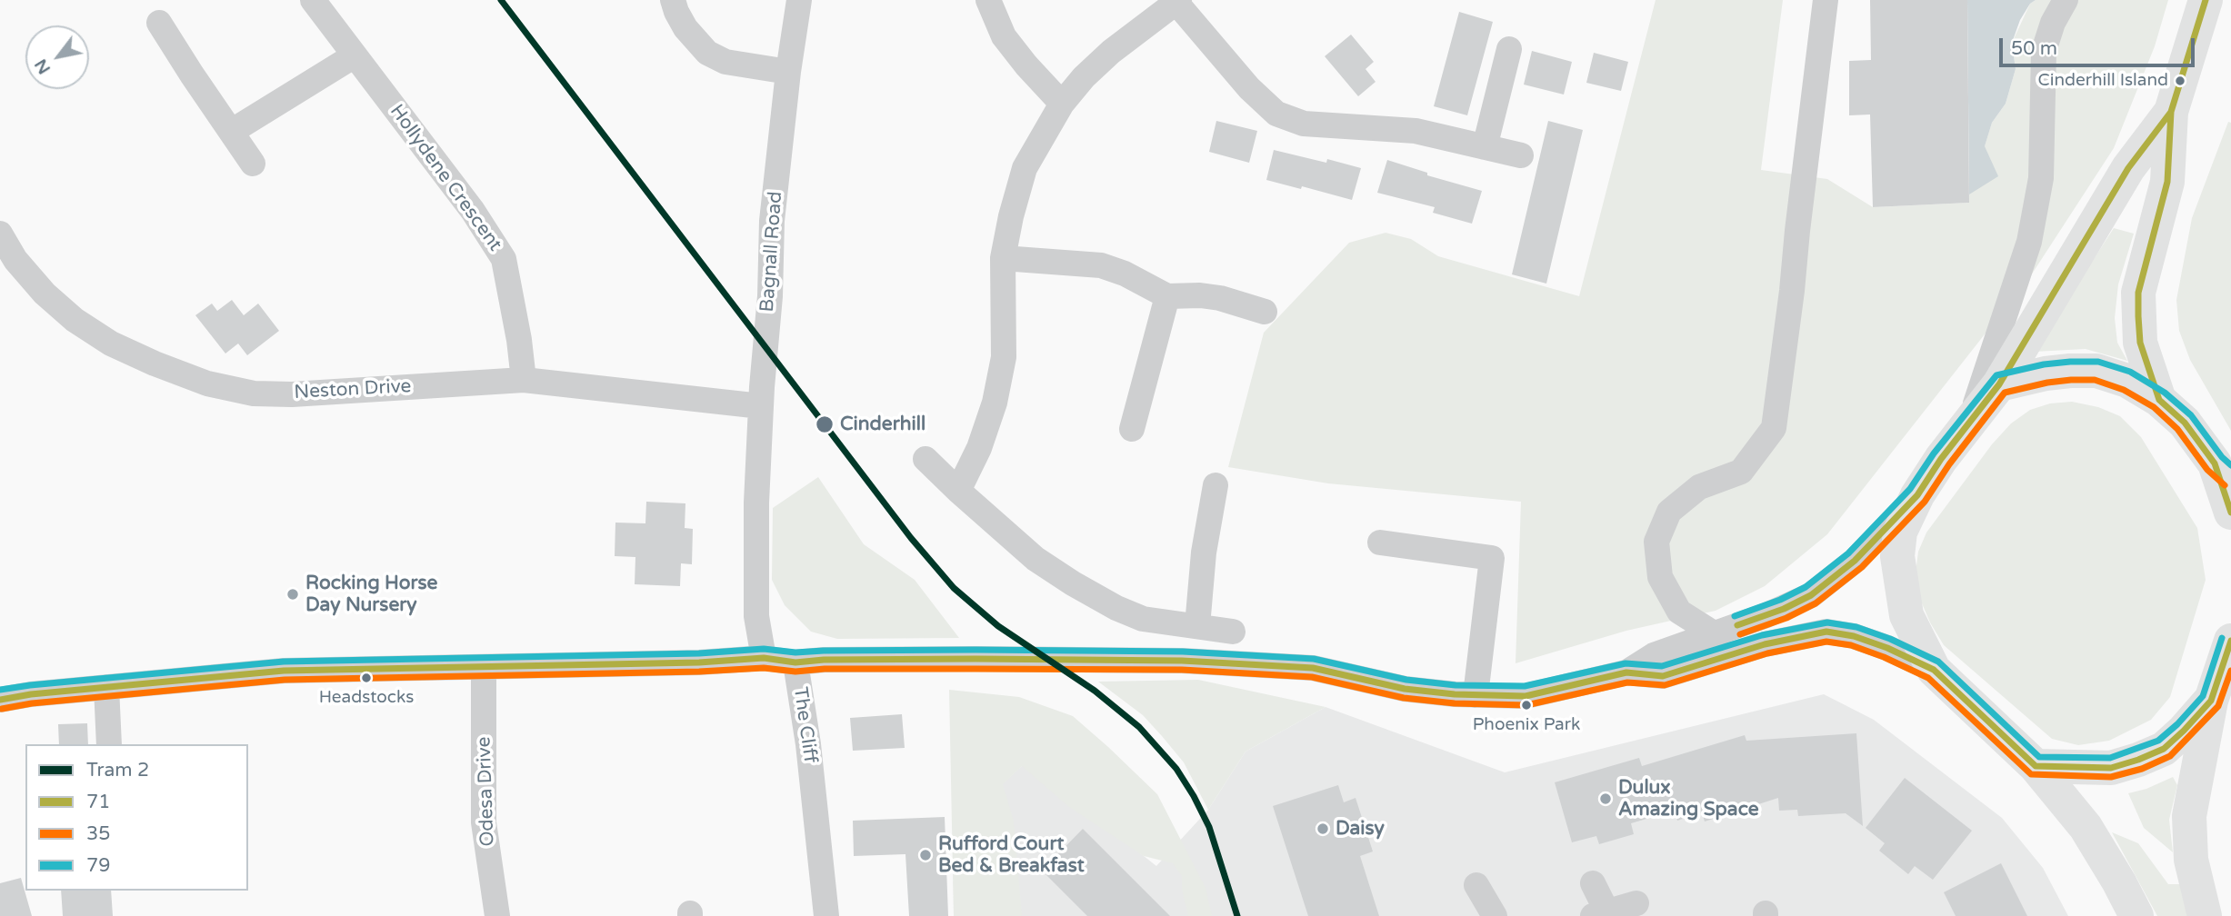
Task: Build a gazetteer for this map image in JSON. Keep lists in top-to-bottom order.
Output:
{
  "streets": {
    "street": [
      "Hollydene Crescent",
      "Bagnall Road",
      "Neston Drive",
      "The Cliff",
      "Odesa Drive"
    ]
  },
  "crossings": [
    ["Hollydene Crescent", "Neston Drive"],
    ["Bagnall Road", "Neston Drive"]
  ],
  "places": [
    "Cinderhill Island",
    "Cinderhill",
    "Rocking Horse Day Nursery",
    "Headstocks",
    "Phoenix Park",
    "Dulux Amazing Space",
    "Daisy",
    "Rufford Court Bed & Breakfast"
  ],
  "lines": [
    "tram line 2",
    "transit line 71",
    "transit line 79",
    "transit line 35"
  ],
  "legend": [
    "Tram 2",
    "71",
    "35",
    "79"
  ],
  "scale_bar": "50 m",
  "north": "bottom left"
}
